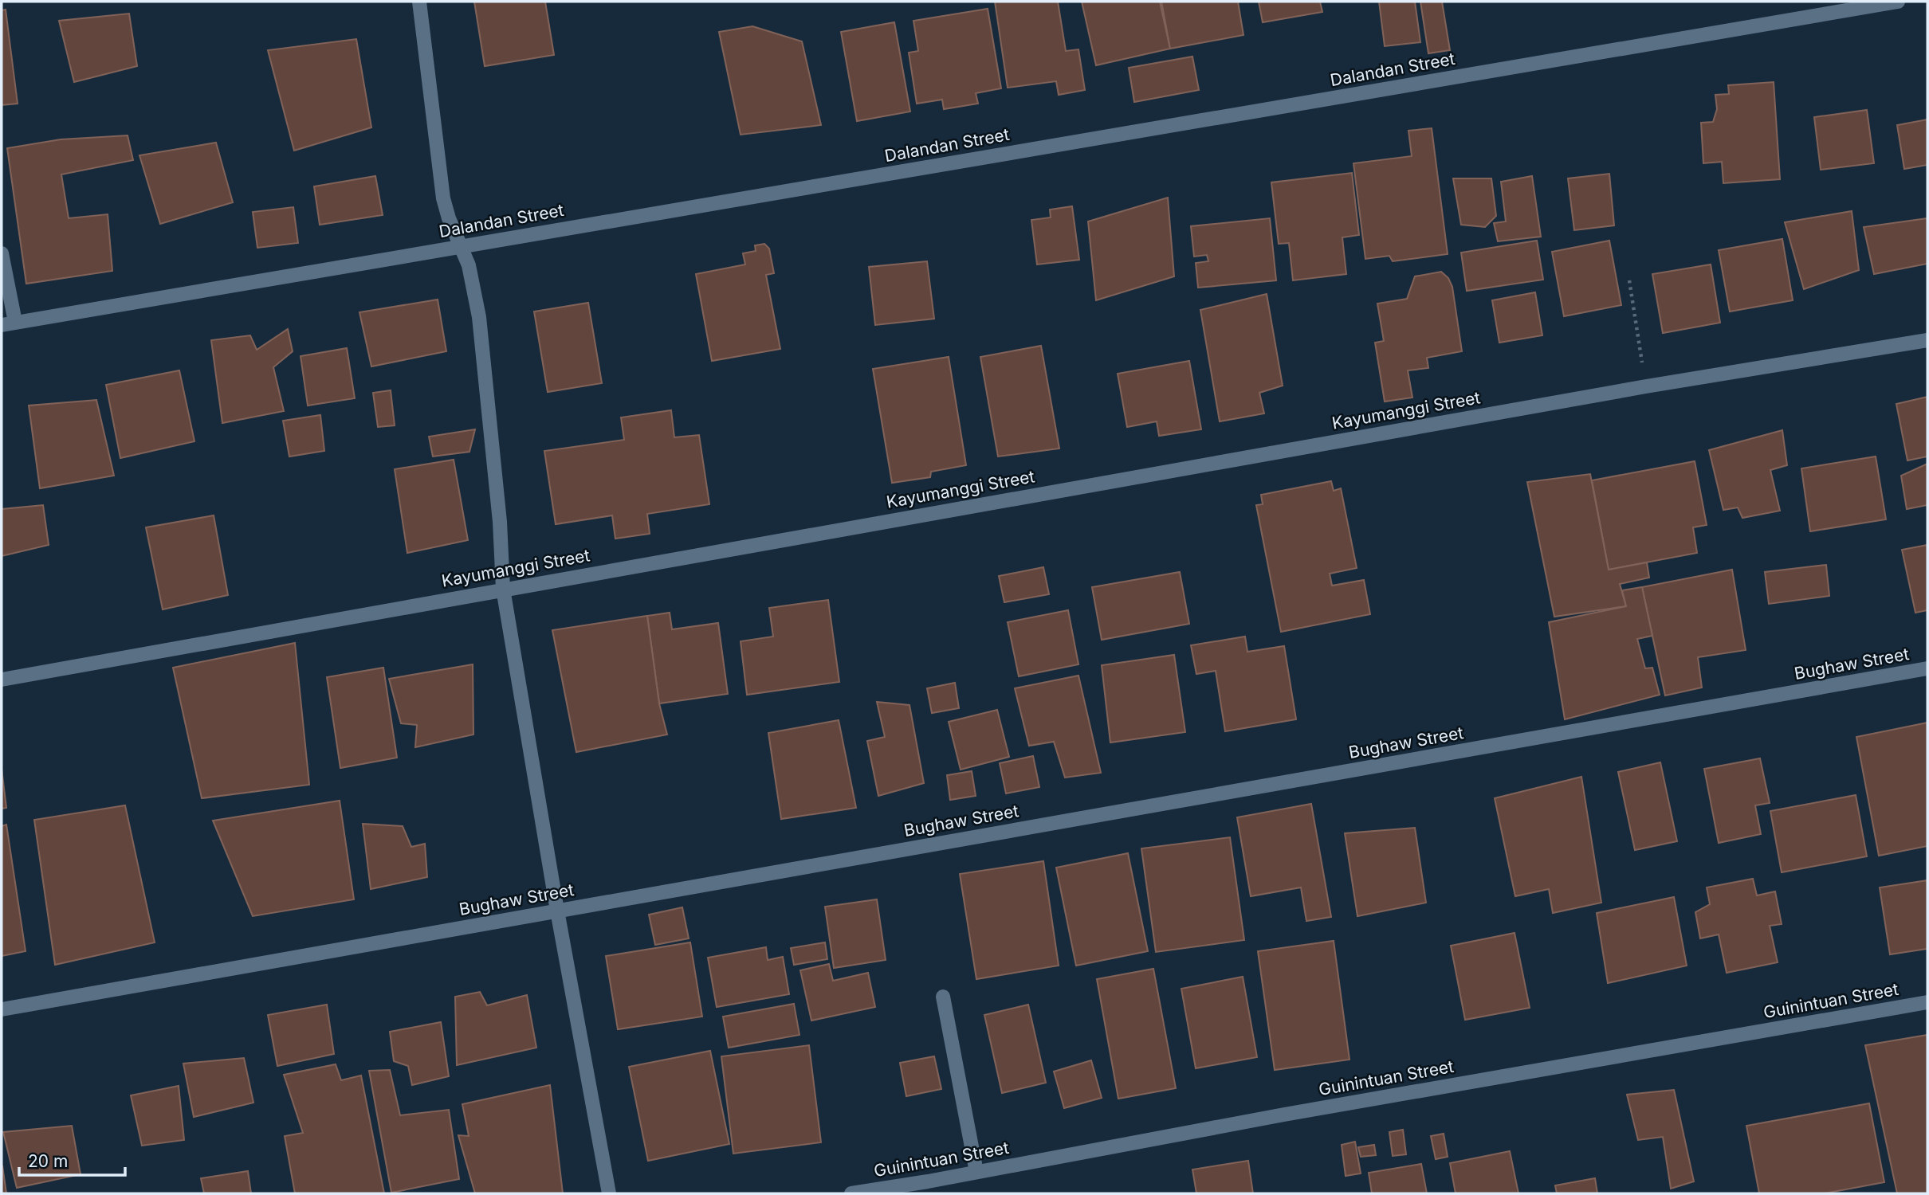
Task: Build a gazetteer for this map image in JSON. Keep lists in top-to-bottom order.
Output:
{
  "streets": {
    "street": [
      "Dalandan Street",
      "Kayumanggi Street",
      "Bughaw Street",
      "Guinintuan Street"
    ]
  },
  "scale_bar": "20 m"
}
